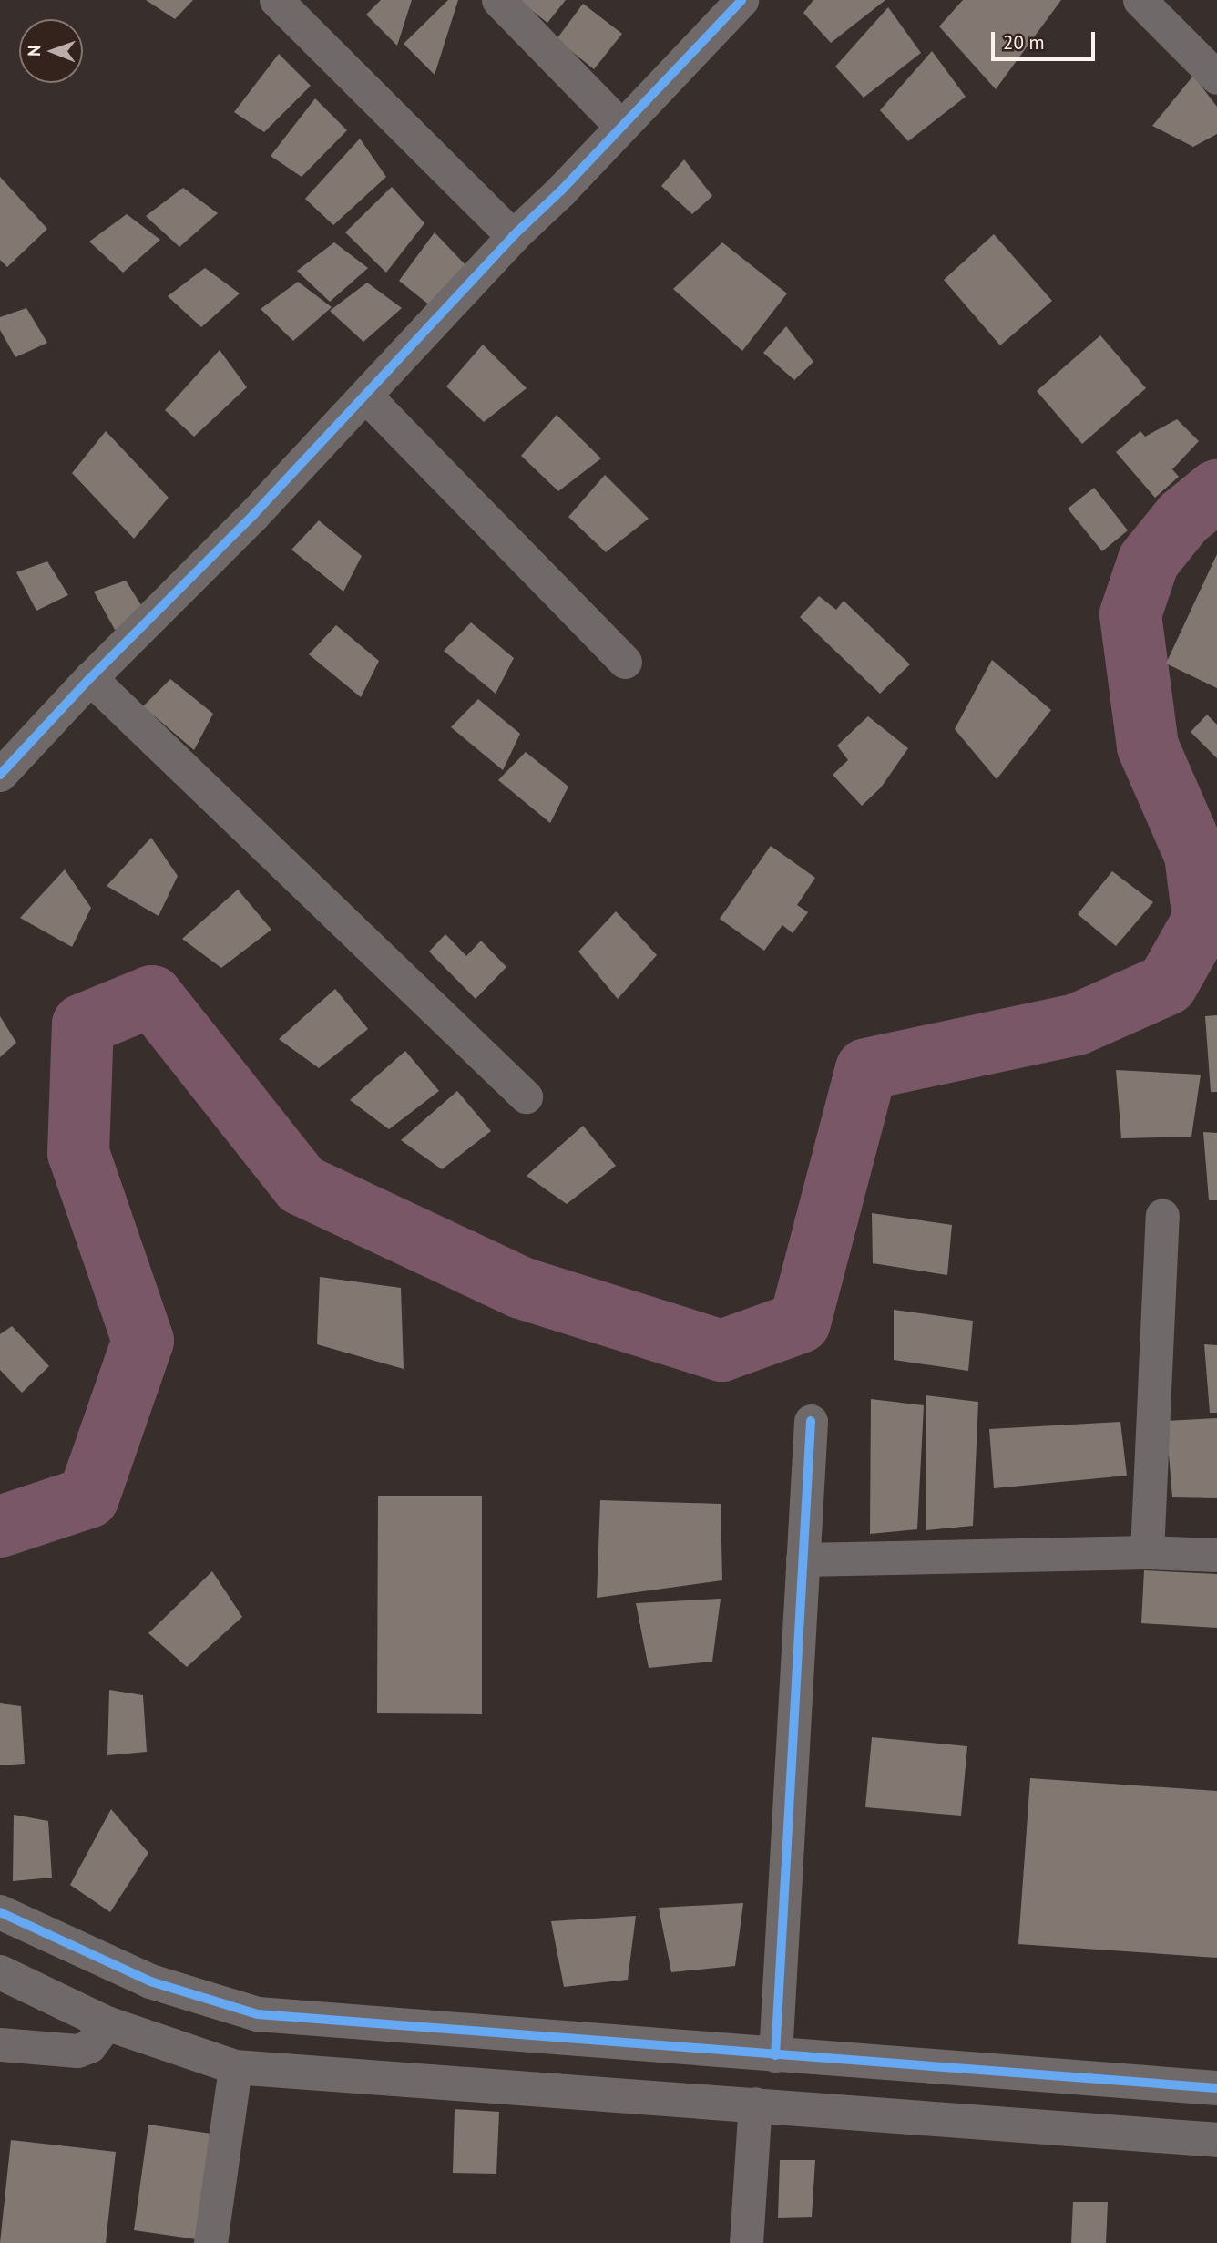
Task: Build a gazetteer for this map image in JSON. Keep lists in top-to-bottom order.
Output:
{
  "scale_bar": "20 m",
  "north": "left"
}
